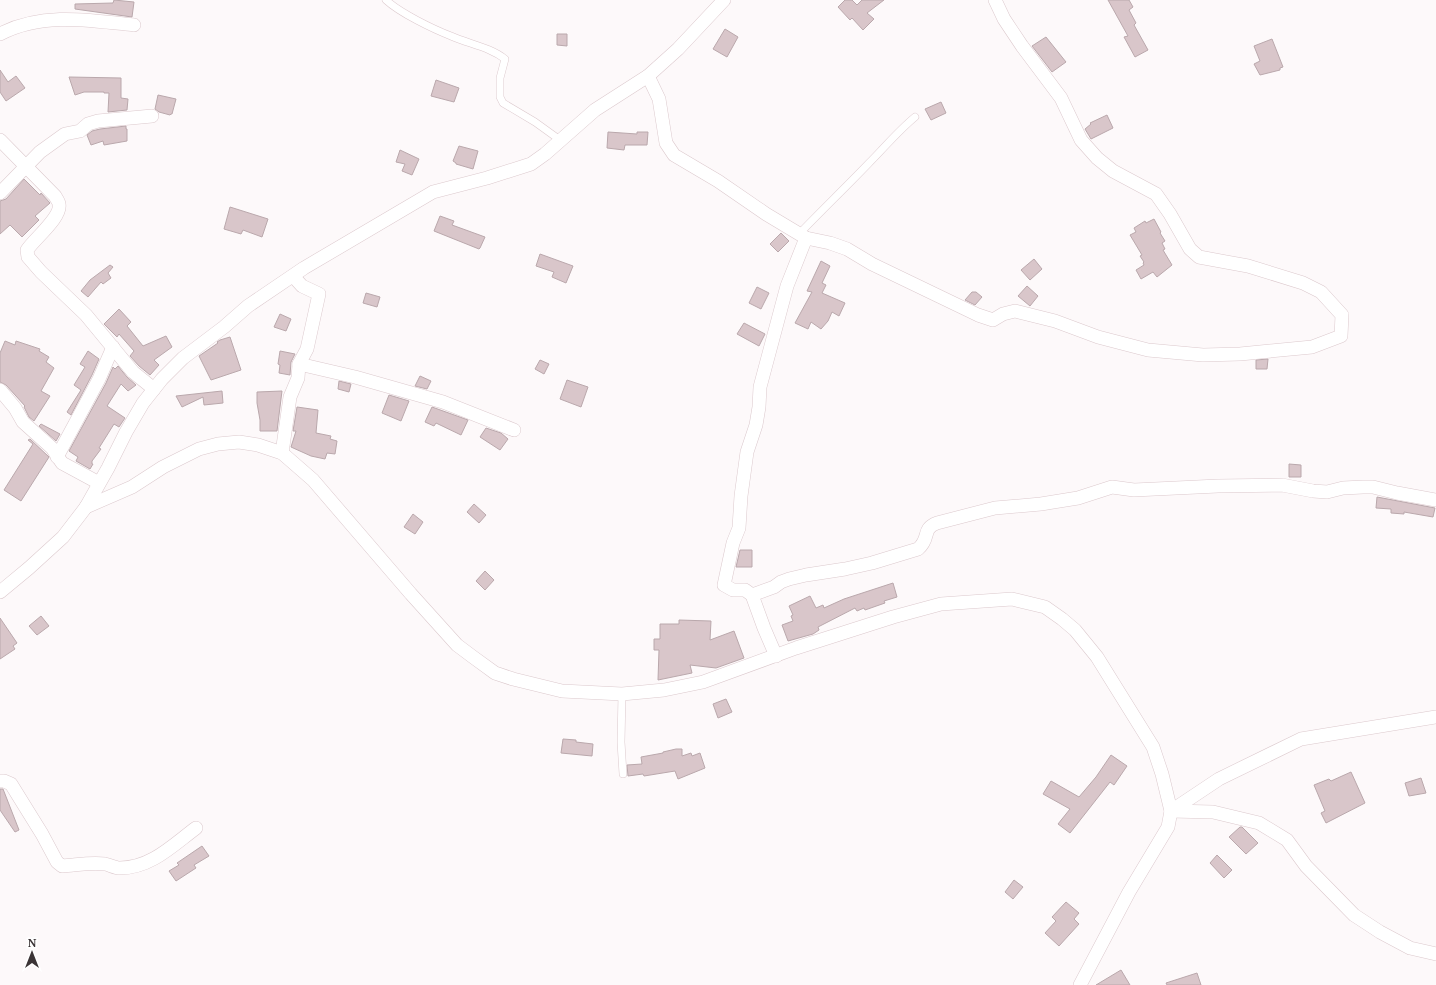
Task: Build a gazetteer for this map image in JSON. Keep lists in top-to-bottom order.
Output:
{
  "north": "top"
}
